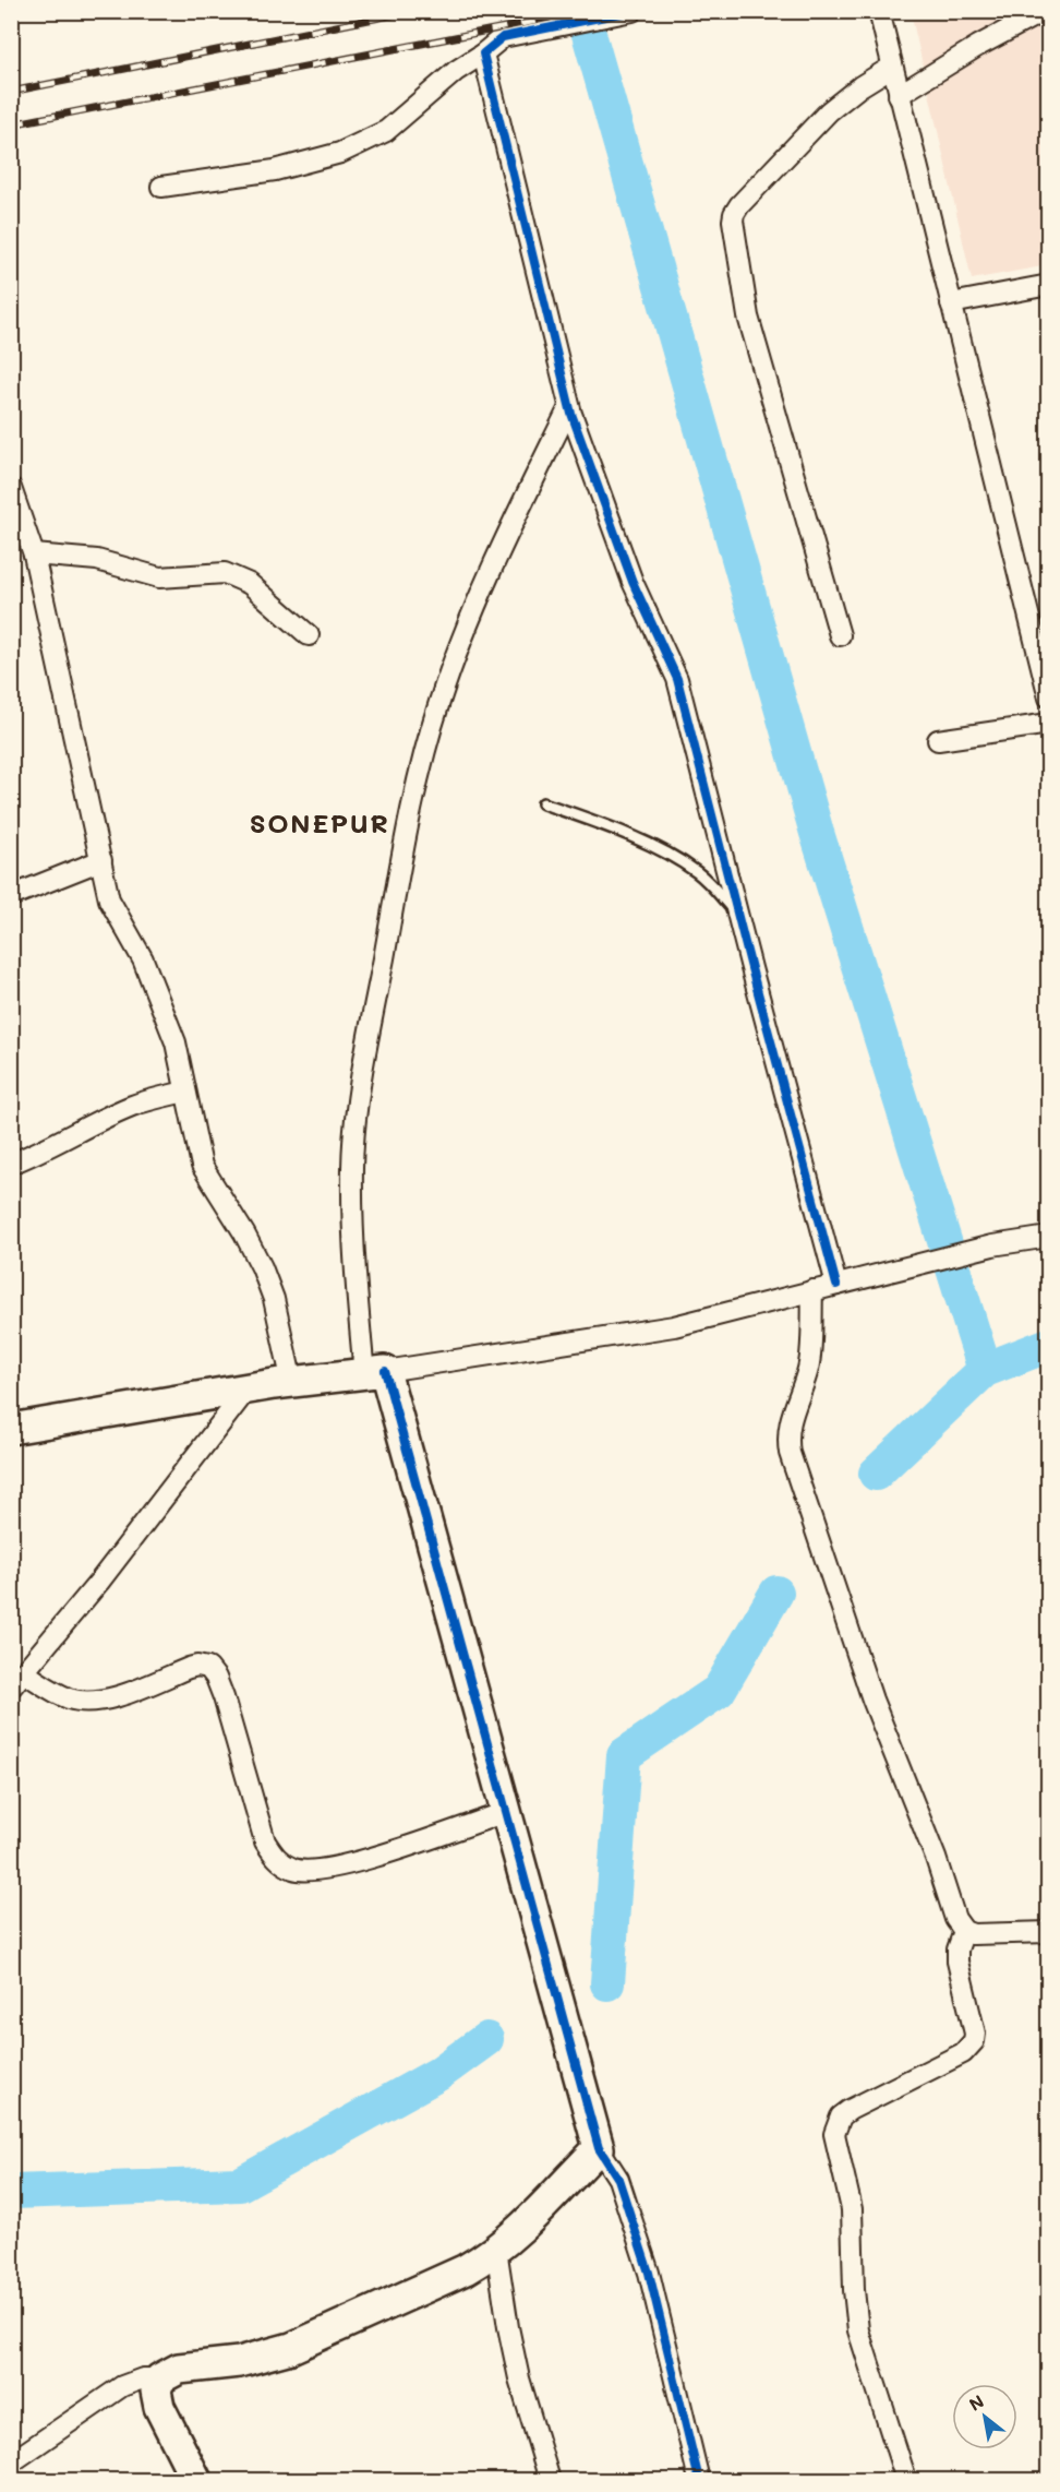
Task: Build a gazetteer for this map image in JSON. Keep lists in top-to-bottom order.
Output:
{
  "districts": ["SONEPUR"],
  "north": "top left"
}
